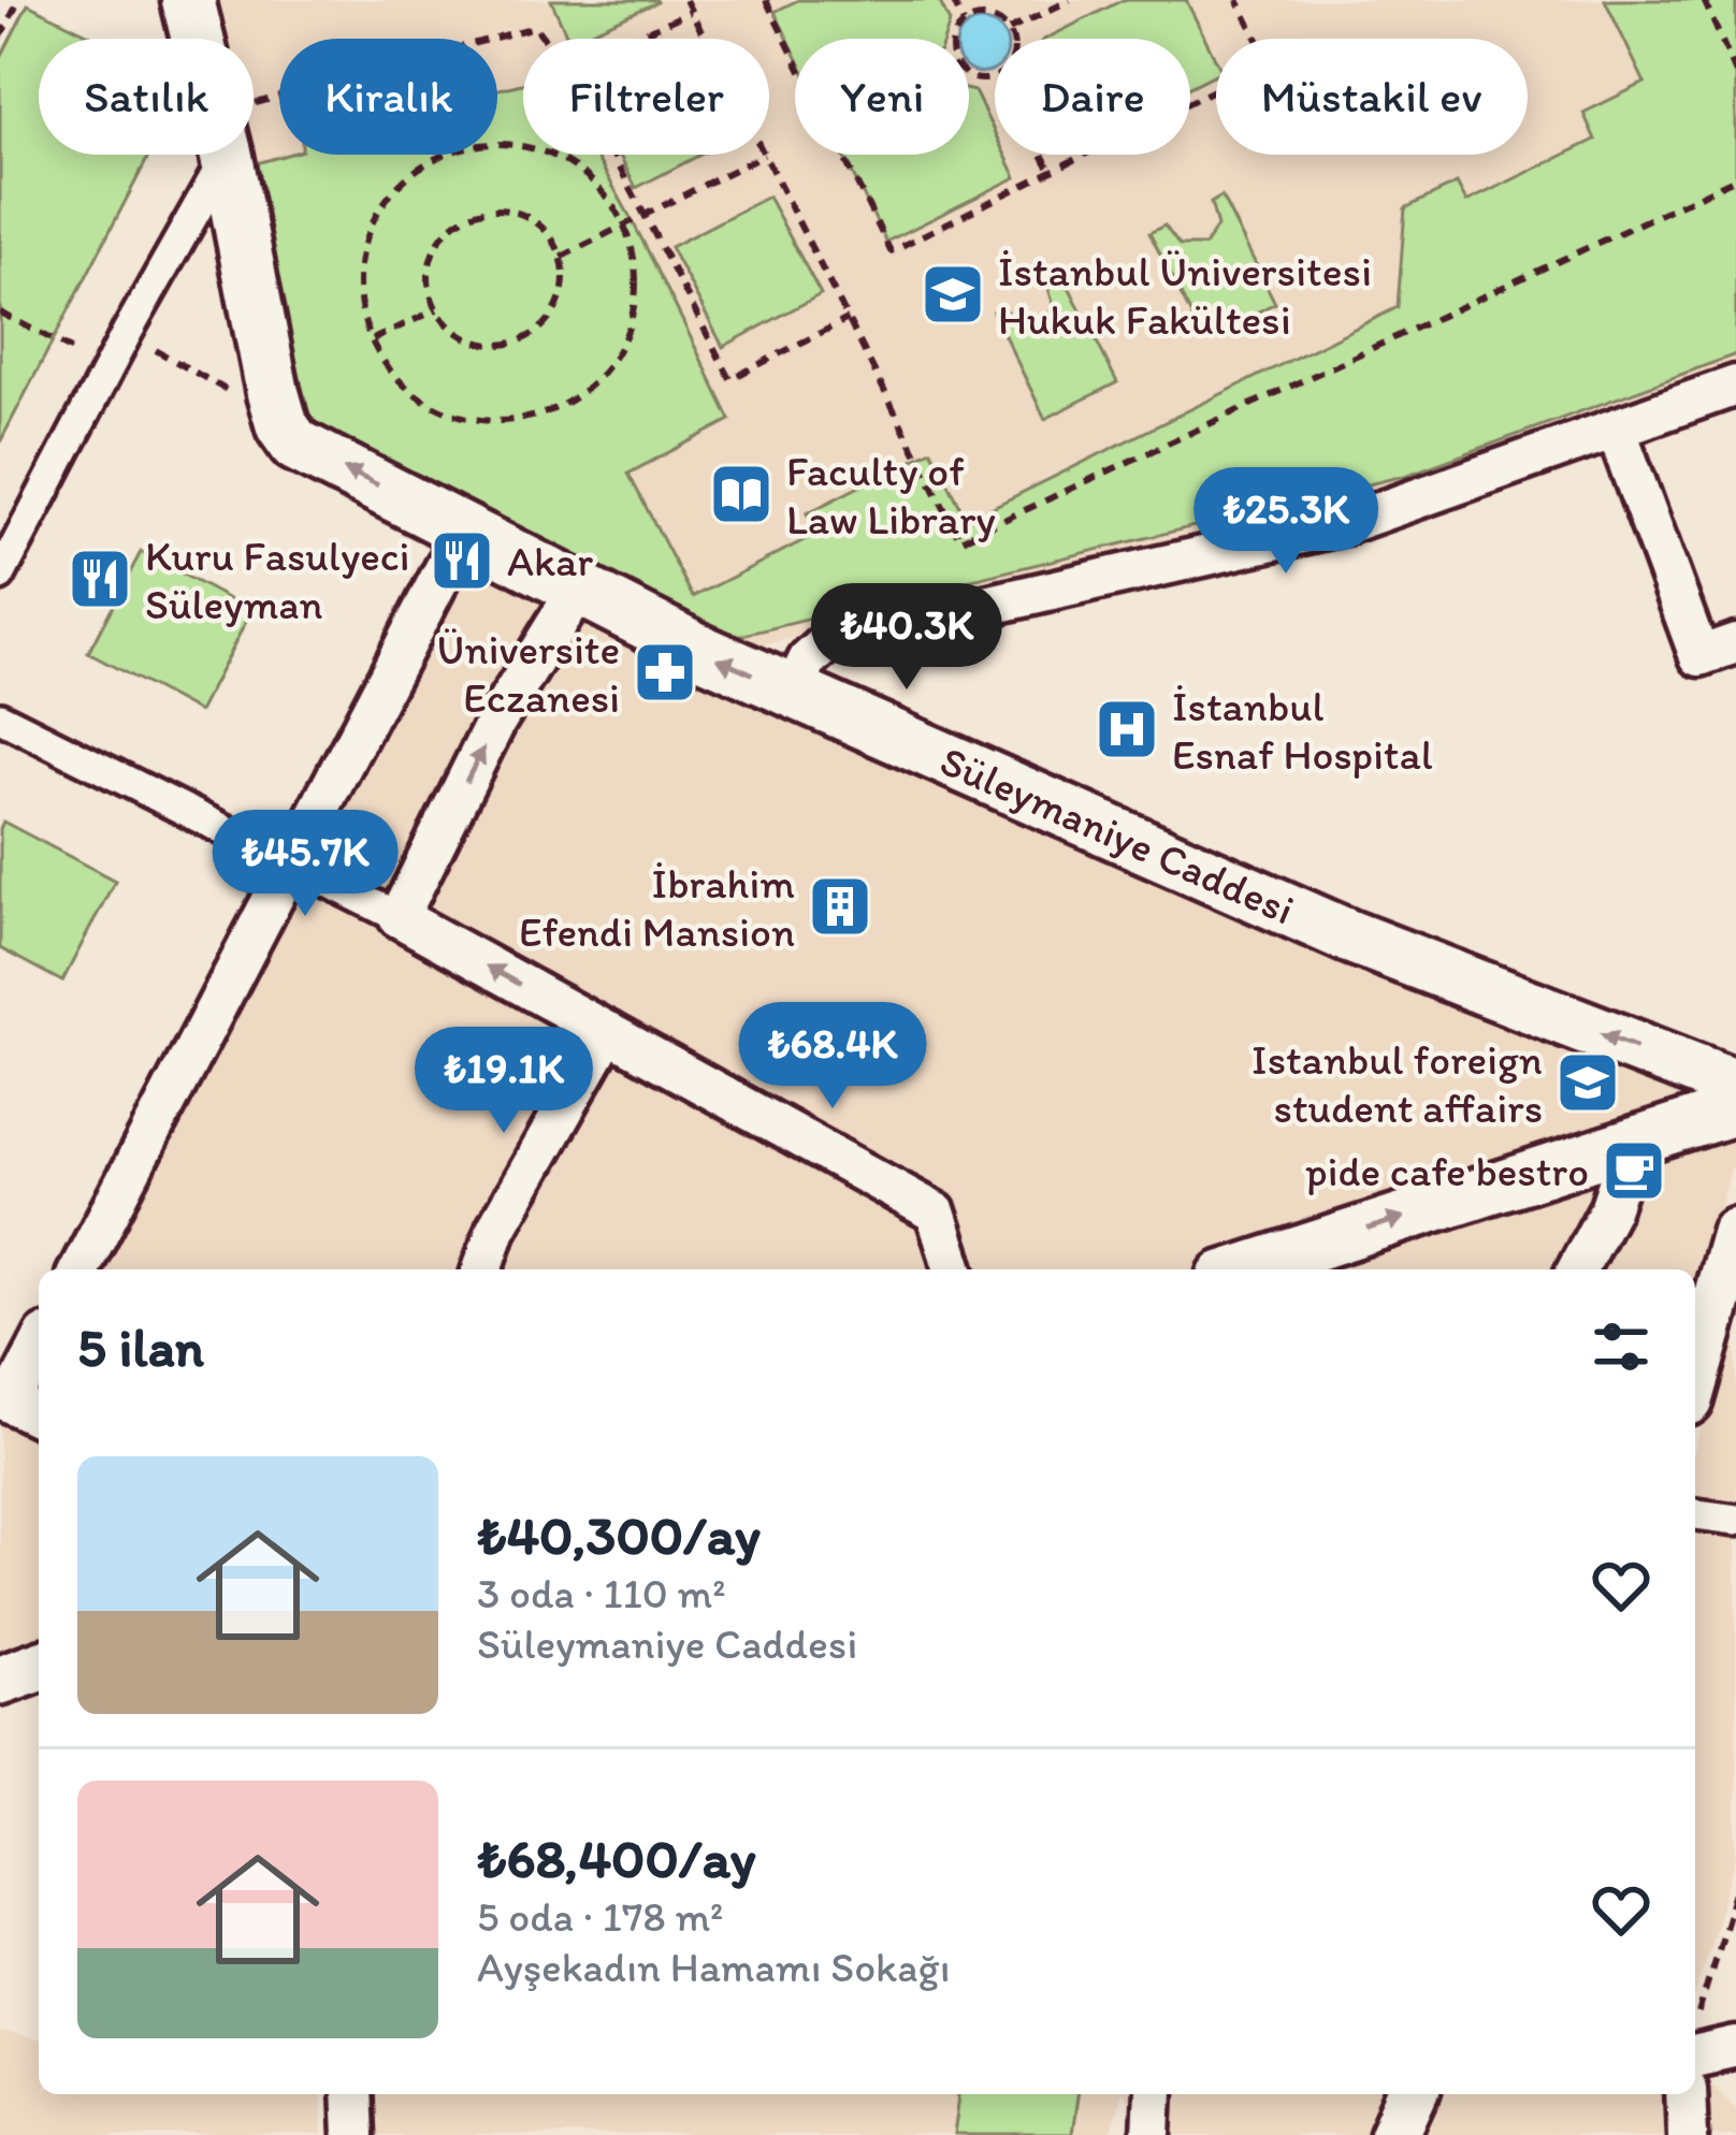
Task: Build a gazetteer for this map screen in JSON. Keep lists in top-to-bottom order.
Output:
{
  "streets": {
    "main road": ["Süleymaniye Caddesi"]
  },
  "one_way": ["Süleymaniye Caddesi"],
  "places": {
    "school or university": ["İstanbul Üniversitesi Hukuk Fakültesi", "Istanbul foreign student affairs"],
    "library": ["Faculty of Law Library"],
    "restaurant": ["Akar", "Kuru Fasulyeci Süleyman"],
    "pharmacy": ["Üniversite Eczanesi"],
    "hospital": ["İstanbul Esnaf Hospital"],
    "building": ["İbrahim Efendi Mansion"],
    "cafe": ["pide cafe bestro"]
  },
  "page": {
    "chip": [
      "Satılık",
      "Kiralık",
      "Filtreler",
      "Yeni",
      "Daire",
      "Müstakil ev"
    ],
    "price": [
      "₺25.3K",
      "₺40.3K",
      "₺45.7K",
      "₺68.4K",
      "₺19.1K"
    ],
    "heading": "5 ilan",
    "list": [
      {
        "name": "₺40,300/ay",
        "note": "3 oda · 110 m² · Süleymaniye Caddesi"
      },
      {
        "name": "₺68,400/ay",
        "note": "5 oda · 178 m² · Ayşekadın Hamamı Sokağı"
      }
    ]
  }
}
